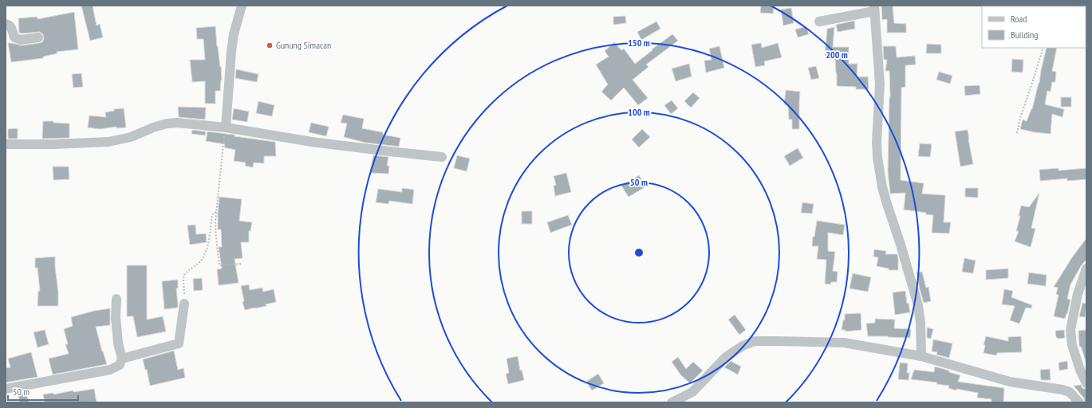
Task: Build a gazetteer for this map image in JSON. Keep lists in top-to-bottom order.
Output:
{
  "places": ["Gunung Simacan"],
  "legend": ["Road", "Building"],
  "scale_bar": "50 m",
  "rings": [
    "150 m",
    "200 m",
    "100 m",
    "50 m"
  ]
}
